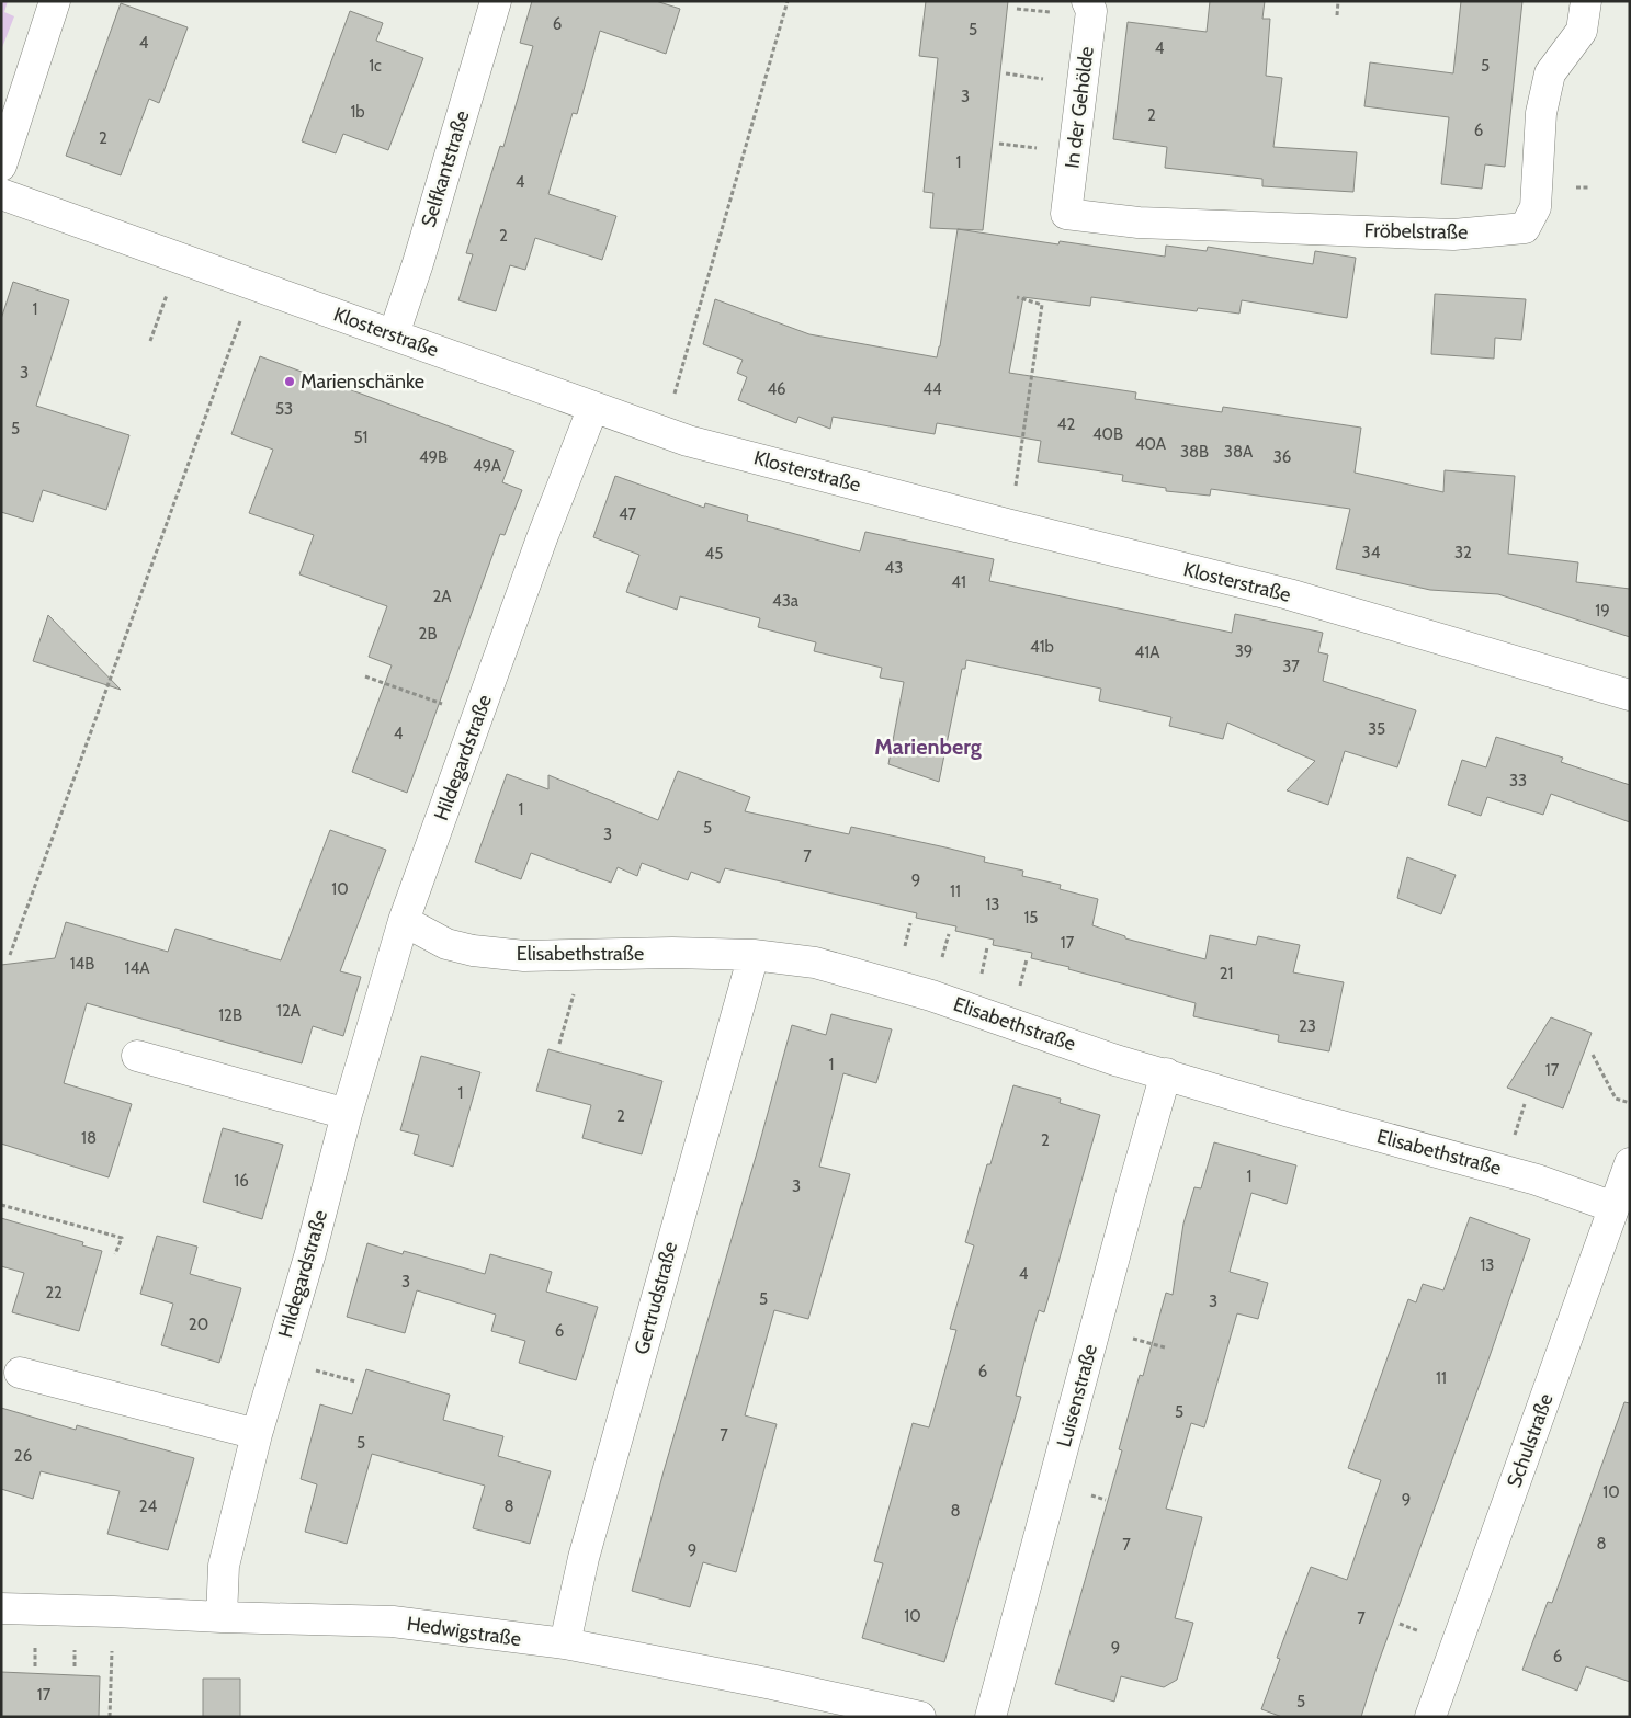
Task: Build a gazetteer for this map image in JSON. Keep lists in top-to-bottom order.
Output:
{
  "streets": {
    "street": [
      "In der Gehölde",
      "Selfkantstraße",
      "Fröbelstraße",
      "Klosterstraße",
      "Hildegardstraße",
      "Elisabethstraße",
      "Gertrudstraße",
      "Luisenstraße",
      "Schulstraße",
      "Hedwigstraße"
    ]
  },
  "crossings": [
    ["In der Gehölde", "Fröbelstraße"],
    ["Selfkantstraße", "Klosterstraße"],
    ["Klosterstraße", "Hildegardstraße"],
    ["Hildegardstraße", "Elisabethstraße"],
    ["Hildegardstraße", "Hedwigstraße"],
    ["Elisabethstraße", "Gertrudstraße"],
    ["Elisabethstraße", "Luisenstraße"],
    ["Elisabethstraße", "Schulstraße"],
    ["Gertrudstraße", "Hedwigstraße"]
  ],
  "districts": ["Marienberg"],
  "places": ["Marienschänke"],
  "house_numbers": [
    "6",
    "5",
    "4",
    "4",
    "1c",
    "5",
    "3",
    "1b",
    "2",
    "6",
    "2",
    "1",
    "4",
    "2",
    "1",
    "3",
    "46",
    "44",
    "53",
    "42",
    "5",
    "40B",
    "51",
    "40A",
    "38B",
    "38A",
    "49B",
    "36",
    "49A",
    "47",
    "34",
    "32",
    "45",
    "43",
    "41",
    "2A",
    "43a",
    "19",
    "2B",
    "41b",
    "39",
    "41A",
    "37",
    "35",
    "4",
    "33",
    "1",
    "5",
    "3",
    "7",
    "9",
    "10",
    "11",
    "13",
    "15",
    "17",
    "14B",
    "14A",
    "21",
    "12A",
    "12B",
    "23",
    "1",
    "17",
    "1",
    "2",
    "18",
    "2",
    "1",
    "16",
    "3",
    "13",
    "4",
    "3",
    "22",
    "5",
    "3",
    "20",
    "6",
    "6",
    "11",
    "5",
    "7",
    "5",
    "26",
    "10",
    "9",
    "24",
    "8",
    "8",
    "8",
    "7",
    "9",
    "10",
    "7",
    "9",
    "6",
    "17",
    "5"
  ]
}
